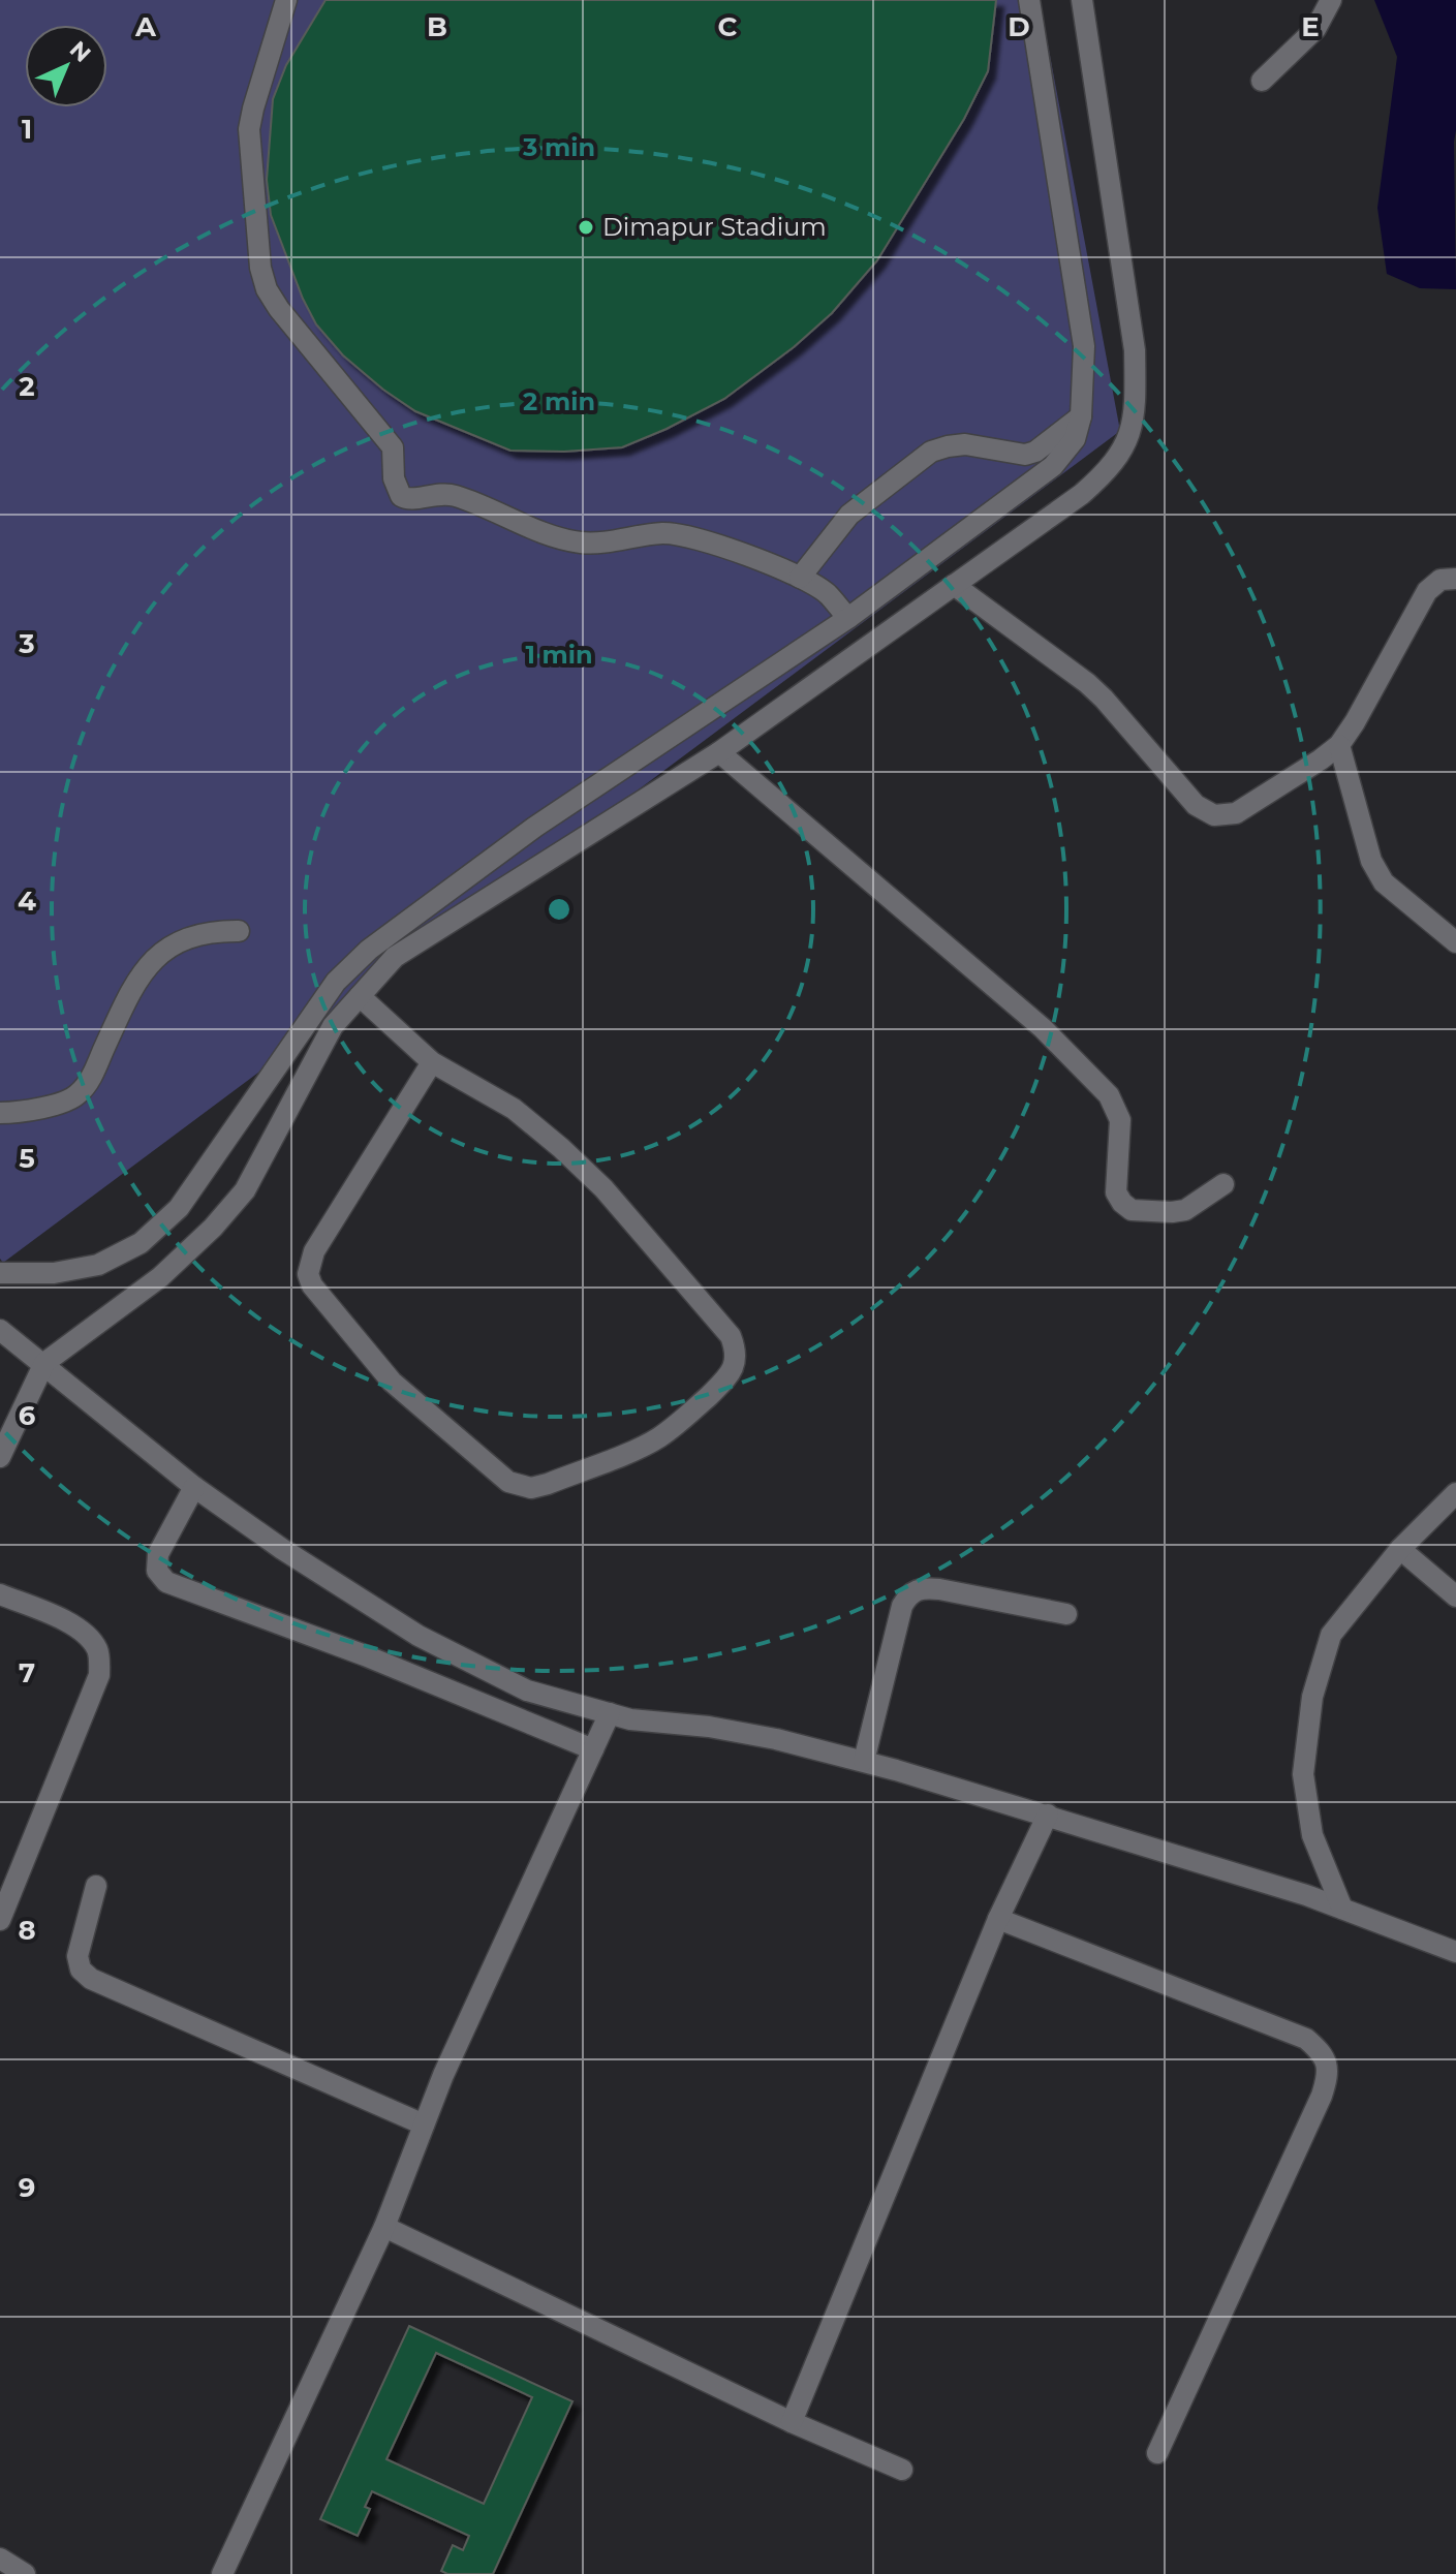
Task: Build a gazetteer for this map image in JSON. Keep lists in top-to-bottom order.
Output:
{
  "places": ["Dimapur Stadium"],
  "north": "top right",
  "grid": {
    "columns": [
      "A",
      "B",
      "C",
      "D",
      "E"
    ],
    "rows": [
      "1",
      "2",
      "3",
      "4",
      "5",
      "6",
      "7",
      "8",
      "9"
    ]
  },
  "rings": ["3 min", "2 min", "1 min"]
}
